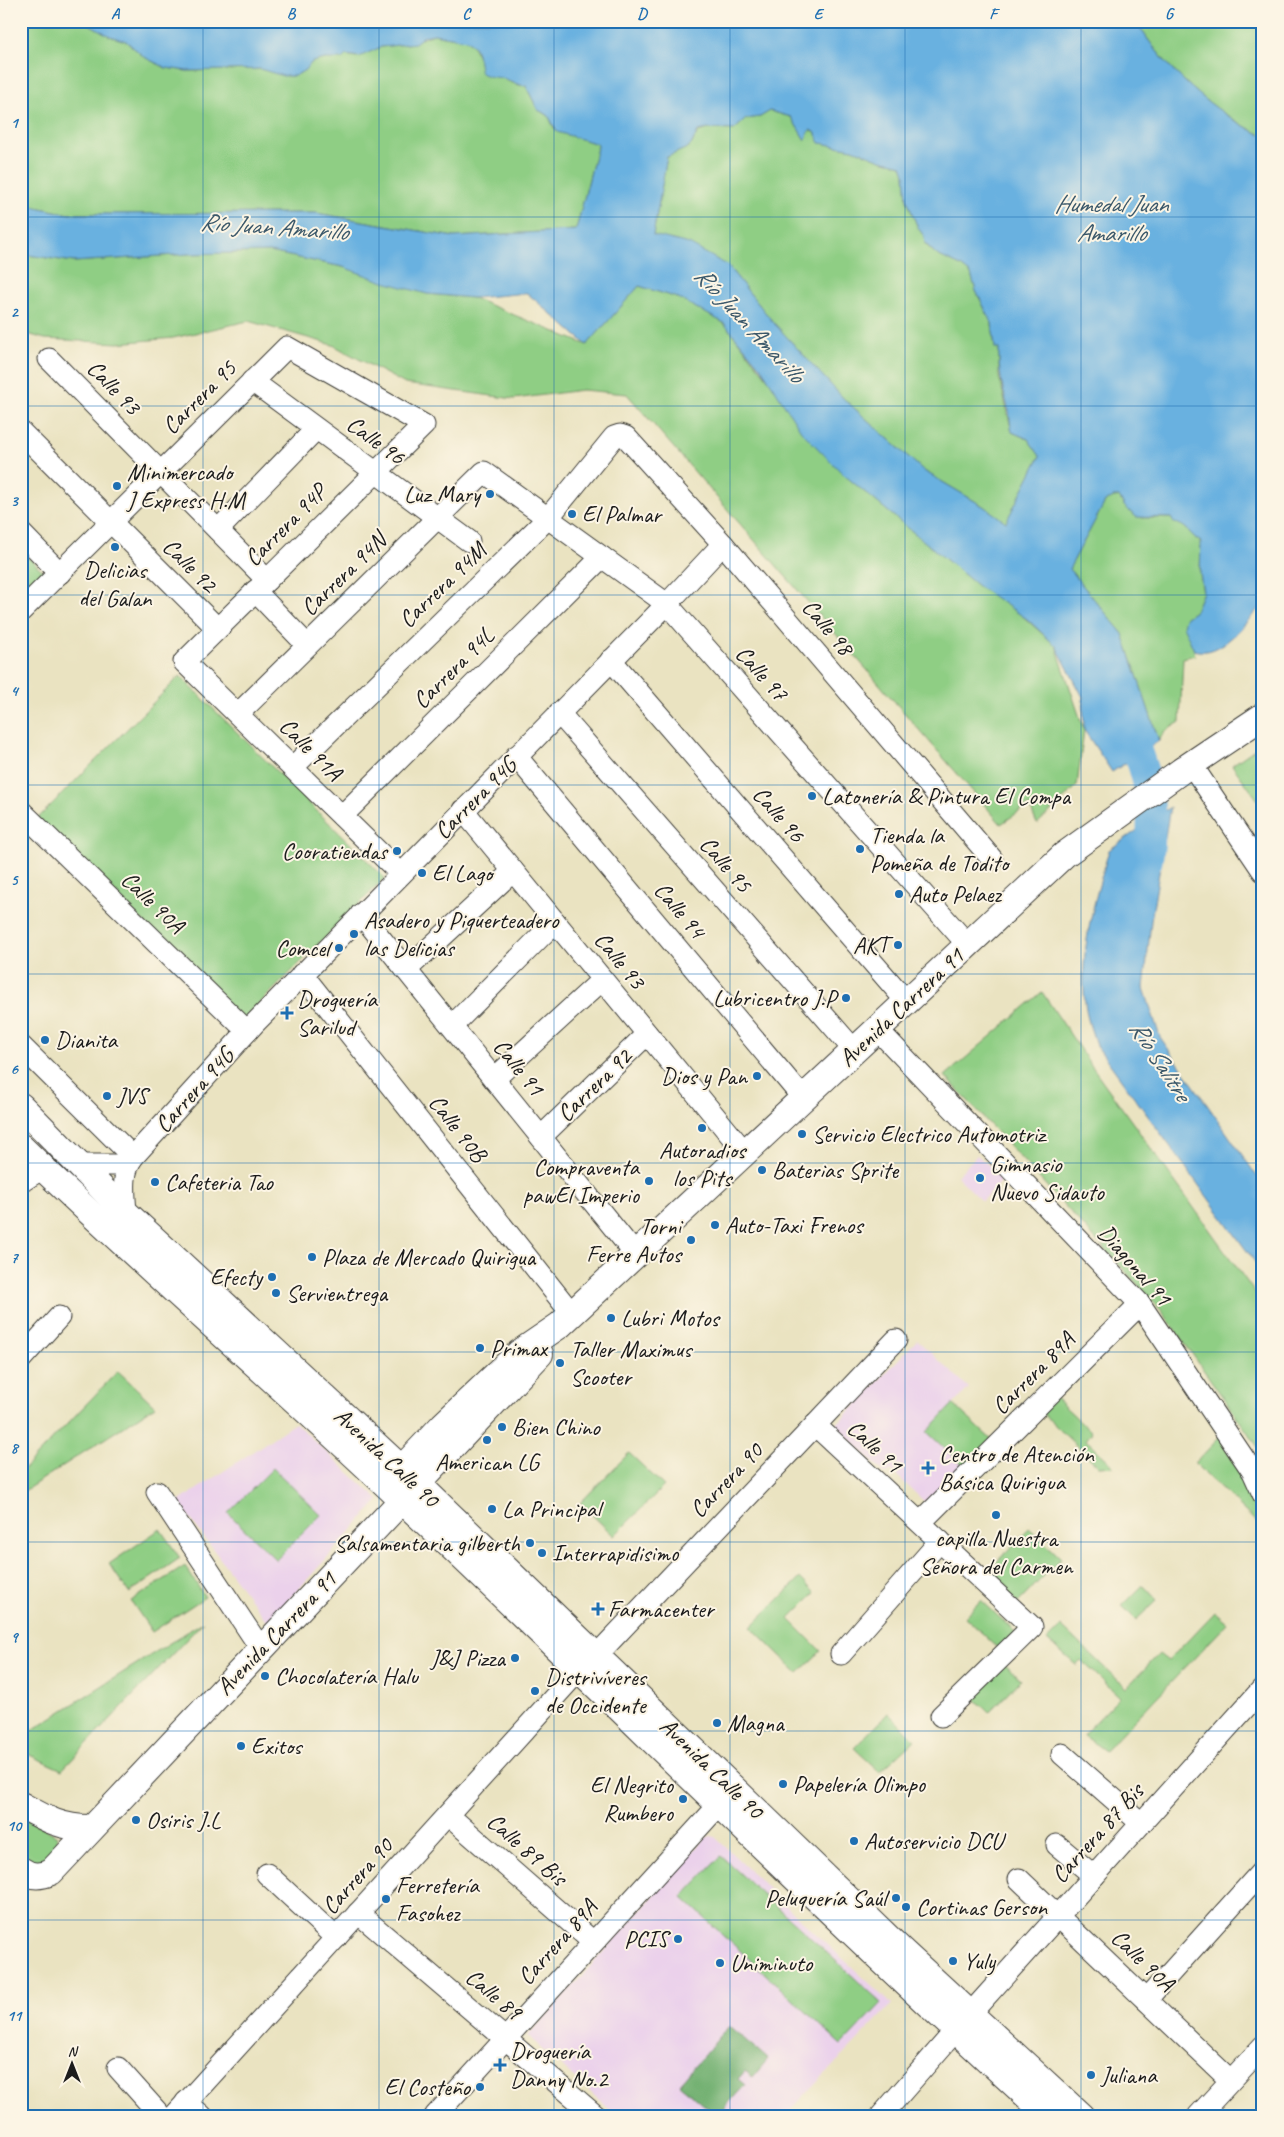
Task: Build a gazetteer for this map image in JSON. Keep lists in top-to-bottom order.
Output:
{
  "streets": {
    "main road": ["Avenida Carrera 91", "Avenida Calle 90"],
    "street": [
      "Calle 93",
      "Carrera 95",
      "Calle 96",
      "Carrera 94P",
      "Calle 92",
      "Carrera 94N",
      "Carrera 94M",
      "Calle 98",
      "Carrera 94L",
      "Calle 97",
      "Calle 91A",
      "Carrera 94G",
      "Calle 95",
      "Calle 90A",
      "Calle 94",
      "Calle 91",
      "Carrera 92",
      "Calle 90B",
      "Diagonal 91",
      "Carrera 89A",
      "Carrera 90",
      "Carrera 87 Bis",
      "Calle 89 Bis",
      "Calle 89"
    ]
  },
  "crossings": [
    ["Calle 93", "Carrera 95"],
    ["Calle 93", "Carrera 94P"],
    ["Calle 93", "Carrera 94N"],
    ["Calle 93", "Carrera 94G"],
    ["Calle 93", "Carrera 92"],
    ["Carrera 95", "Calle 96"],
    ["Carrera 95", "Carrera 94P"],
    ["Carrera 95", "Calle 92"],
    ["Calle 96", "Carrera 94P"],
    ["Calle 96", "Carrera 94N"],
    ["Calle 96", "Carrera 94G"],
    ["Calle 96", "Avenida Carrera 91"],
    ["Carrera 94P", "Calle 92"],
    ["Carrera 94P", "Calle 91A"],
    ["Carrera 94N", "Calle 97"],
    ["Carrera 94N", "Calle 91A"],
    ["Carrera 94M", "Calle 98"],
    ["Carrera 94M", "Calle 97"],
    ["Carrera 94M", "Calle 91A"],
    ["Calle 98", "Carrera 94G"],
    ["Carrera 94L", "Calle 97"],
    ["Carrera 94L", "Calle 91A"],
    ["Calle 97", "Carrera 94G"],
    ["Calle 97", "Avenida Carrera 91"],
    ["Calle 91A", "Carrera 94G"],
    ["Carrera 94G", "Calle 95"],
    ["Carrera 94G", "Calle 90A"],
    ["Carrera 94G", "Calle 94"],
    ["Carrera 94G", "Calle 91"],
    ["Carrera 94G", "Calle 90B"],
    ["Calle 95", "Avenida Carrera 91"],
    ["Calle 90A", "Carrera 87 Bis"],
    ["Calle 94", "Avenida Carrera 91"],
    ["Avenida Carrera 91", "Calle 91"],
    ["Avenida Carrera 91", "Calle 90B"],
    ["Avenida Carrera 91", "Diagonal 91"],
    ["Avenida Carrera 91", "Avenida Calle 90"],
    ["Calle 91", "Carrera 92"],
    ["Calle 91", "Carrera 89A"],
    ["Calle 91", "Carrera 90"],
    ["Diagonal 91", "Carrera 89A"],
    ["Carrera 89A", "Avenida Calle 90"],
    ["Carrera 89A", "Calle 89 Bis"],
    ["Carrera 89A", "Calle 89"],
    ["Avenida Calle 90", "Carrera 90"],
    ["Avenida Calle 90", "Carrera 87 Bis"],
    ["Carrera 90", "Calle 89 Bis"],
    ["Carrera 90", "Calle 89"]
  ],
  "water": ["Humedal Juan Amarillo", "Río Juan Amarillo", "Río Salitre"],
  "places": {
    "other": [
      "Minimercado J Express H.M",
      "Luz Mary",
      "El Palmar",
      "Delicias del Galan",
      "Latonería & Pintura El Compa",
      "Tienda la Pomeña de Todito",
      "Cooratiendas",
      "El Lago",
      "Auto Pelaez",
      "Asadero y Piquerteadero las Delicias",
      "AKT",
      "Comcel",
      "Lubricentro J.P",
      "Dianita",
      "Dios y Pan",
      "JVS",
      "Autoradios los Pits",
      "Servicio Electrico Automotriz",
      "Baterias Sprite",
      "Gimnasio Nuevo Sidauto",
      "Compraventa pawEl Imperio",
      "Cafeteria Tao",
      "Auto-Taxi Frenos",
      "Torni Ferre Autos",
      "Plaza de Mercado Quirigua",
      "Efecty",
      "Servientrega",
      "Lubri Motos",
      "Primax",
      "Taller Maximus Scooter",
      "Bien Chino",
      "American LG",
      "La Principal",
      "capilla Nuestra Señora del Carmen",
      "Salsamentaria gilberth",
      "Interrapidisimo",
      "J&J Pizza",
      "Chocolatería Halu",
      "Distrivíveres de Occidente",
      "Magna",
      "Exitos",
      "Papelería Olimpo",
      "El Negrito Rumbero",
      "Osiris J.L",
      "Autoservicio DCU",
      "Peluquería Saúl",
      "Ferretería Fasohez",
      "Cortinas Gerson",
      "PCIS",
      "Yuly",
      "Uniminuto",
      "Juliana",
      "El Costeño"
    ],
    "health": [
      "Droguería Sarilud",
      "Centro de Atención Básica Quirigua",
      "Farmacenter",
      "Droguería Danny No.2"
    ]
  },
  "north": "top",
  "grid": {
    "columns": [
      "A",
      "B",
      "C",
      "D",
      "E",
      "F",
      "G"
    ],
    "rows": [
      "1",
      "2",
      "3",
      "4",
      "5",
      "6",
      "7",
      "8",
      "9",
      "10",
      "11"
    ]
  }
}
